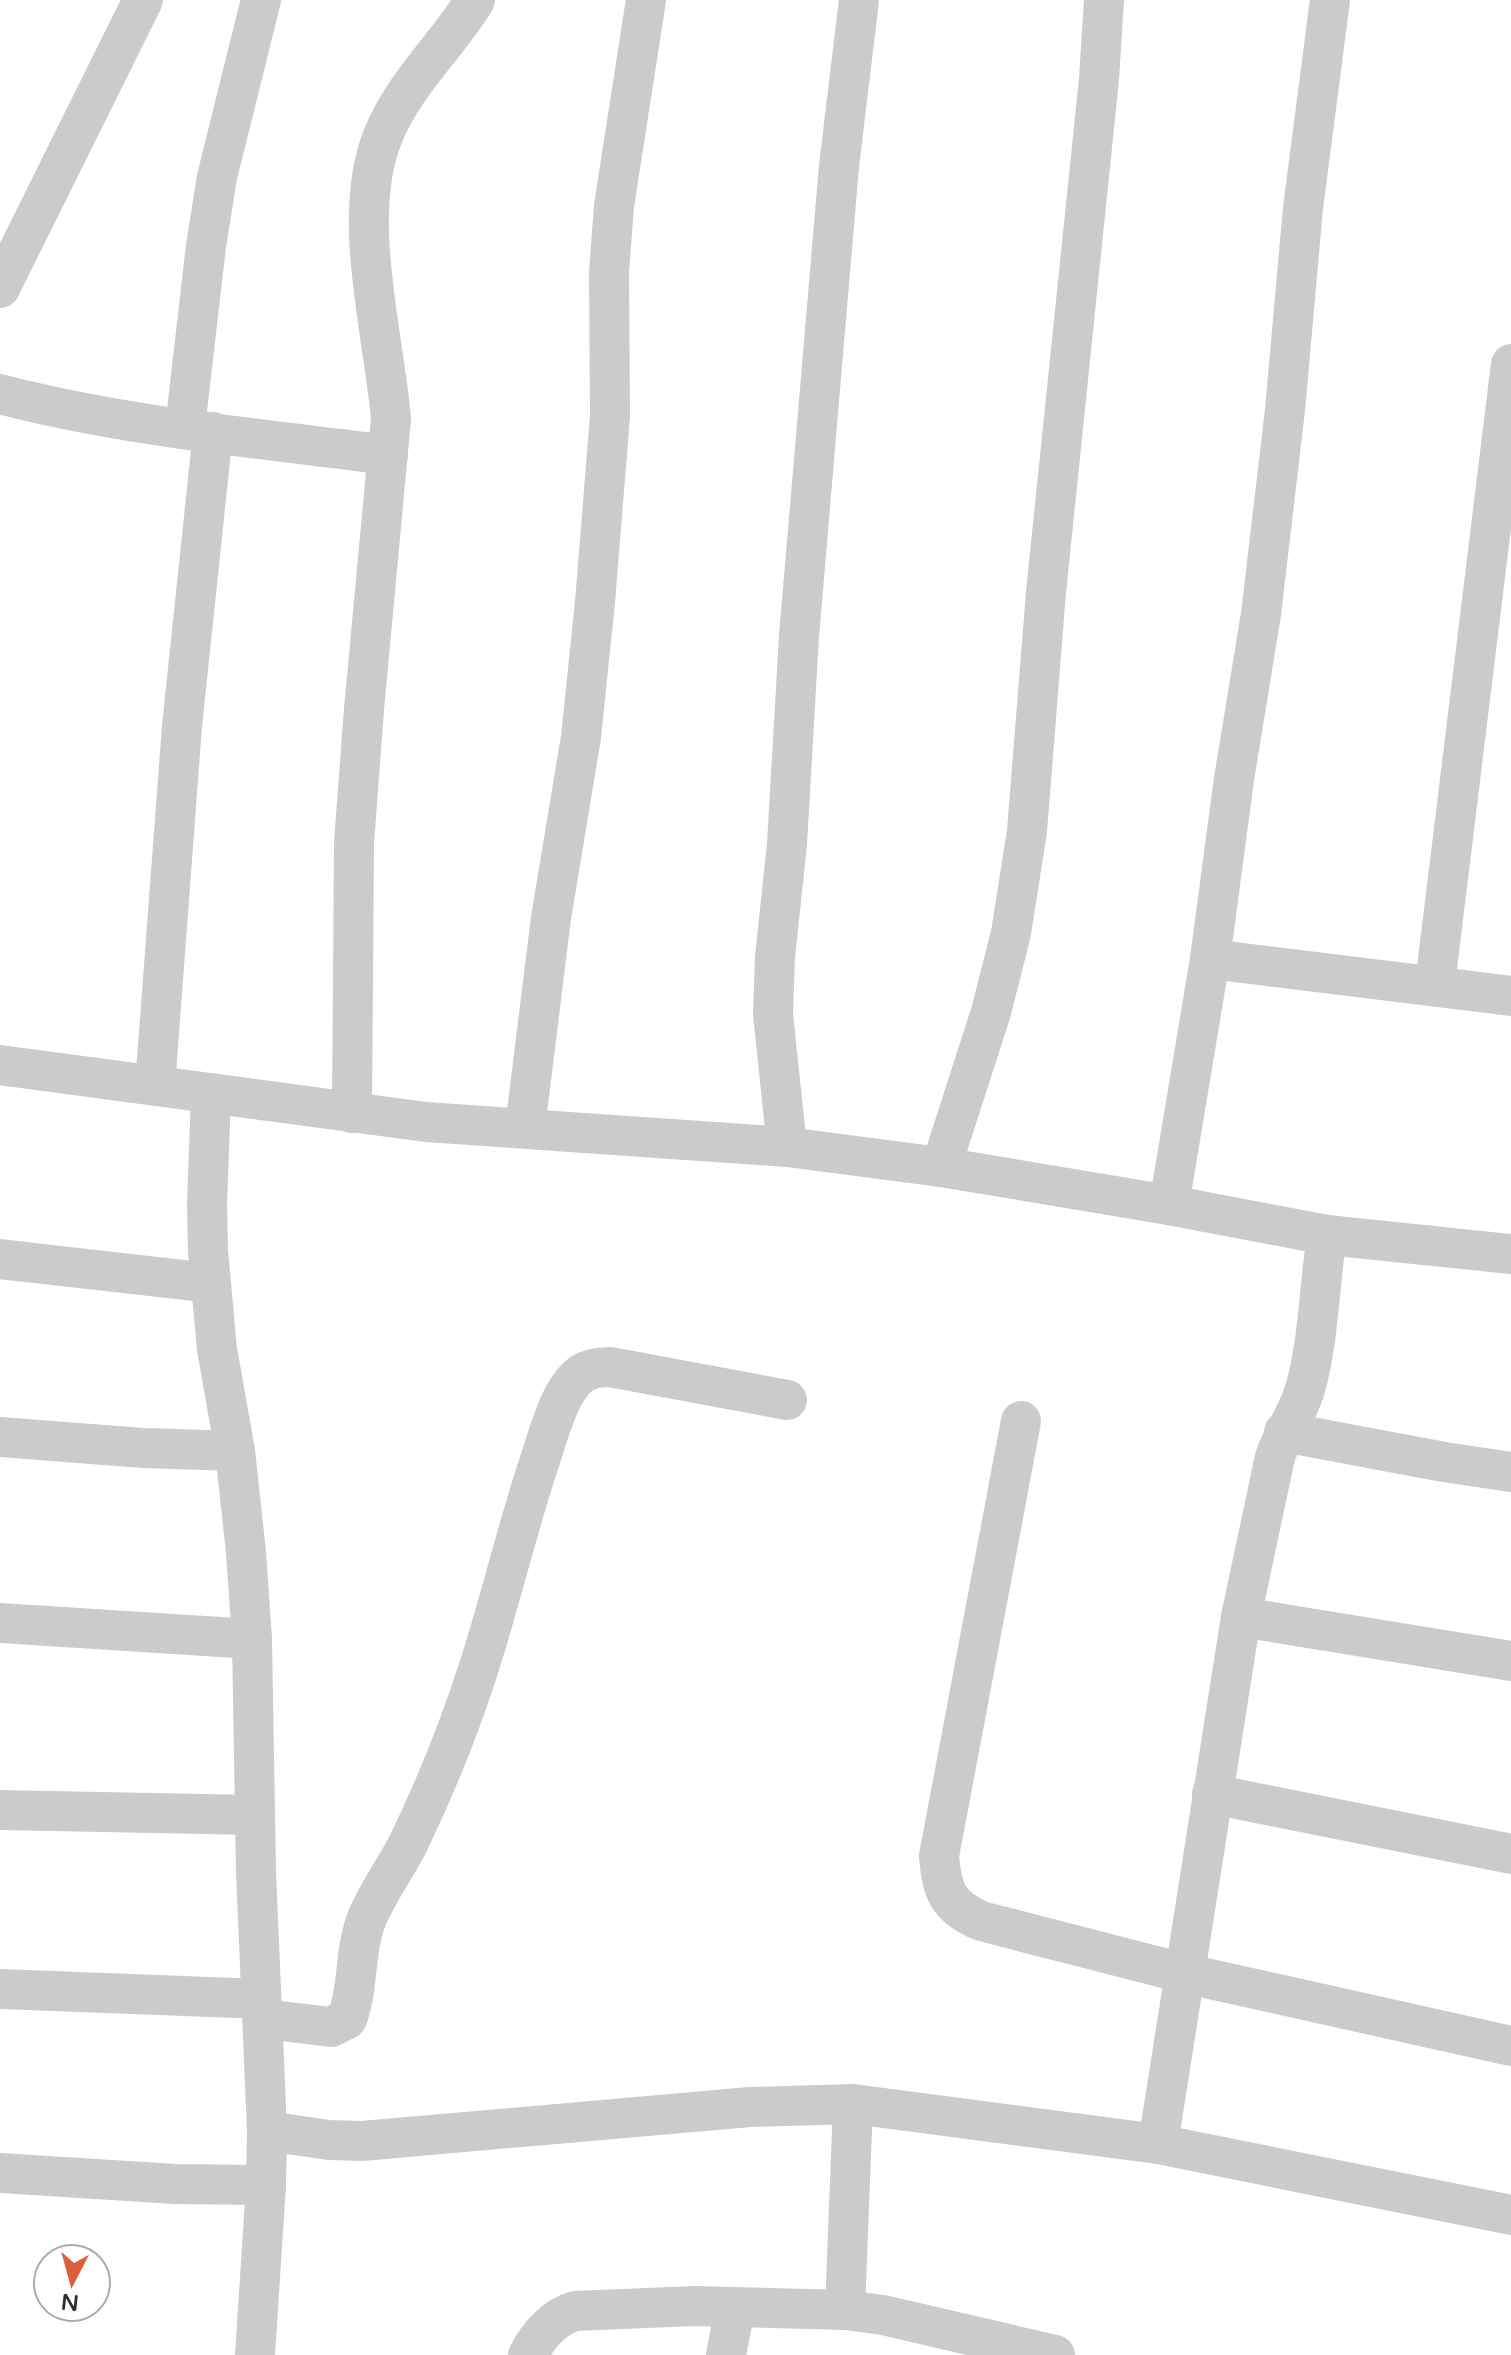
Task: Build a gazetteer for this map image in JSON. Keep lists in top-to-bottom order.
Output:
{
  "north": "bottom"
}
